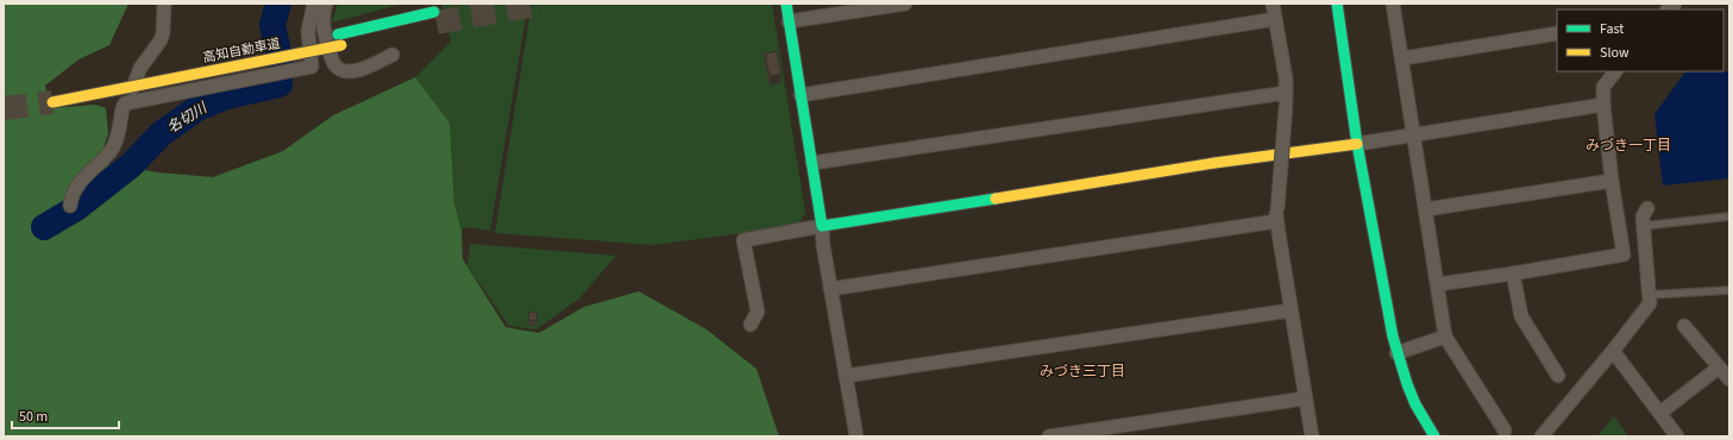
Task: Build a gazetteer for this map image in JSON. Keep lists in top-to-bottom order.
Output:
{
  "streets": {
    "main road": ["高知自動車道"]
  },
  "districts": ["みづき一丁目", "みづき三丁目"],
  "water": ["名切川"],
  "legend": ["Fast", "Slow"],
  "scale_bar": "50 m"
}
